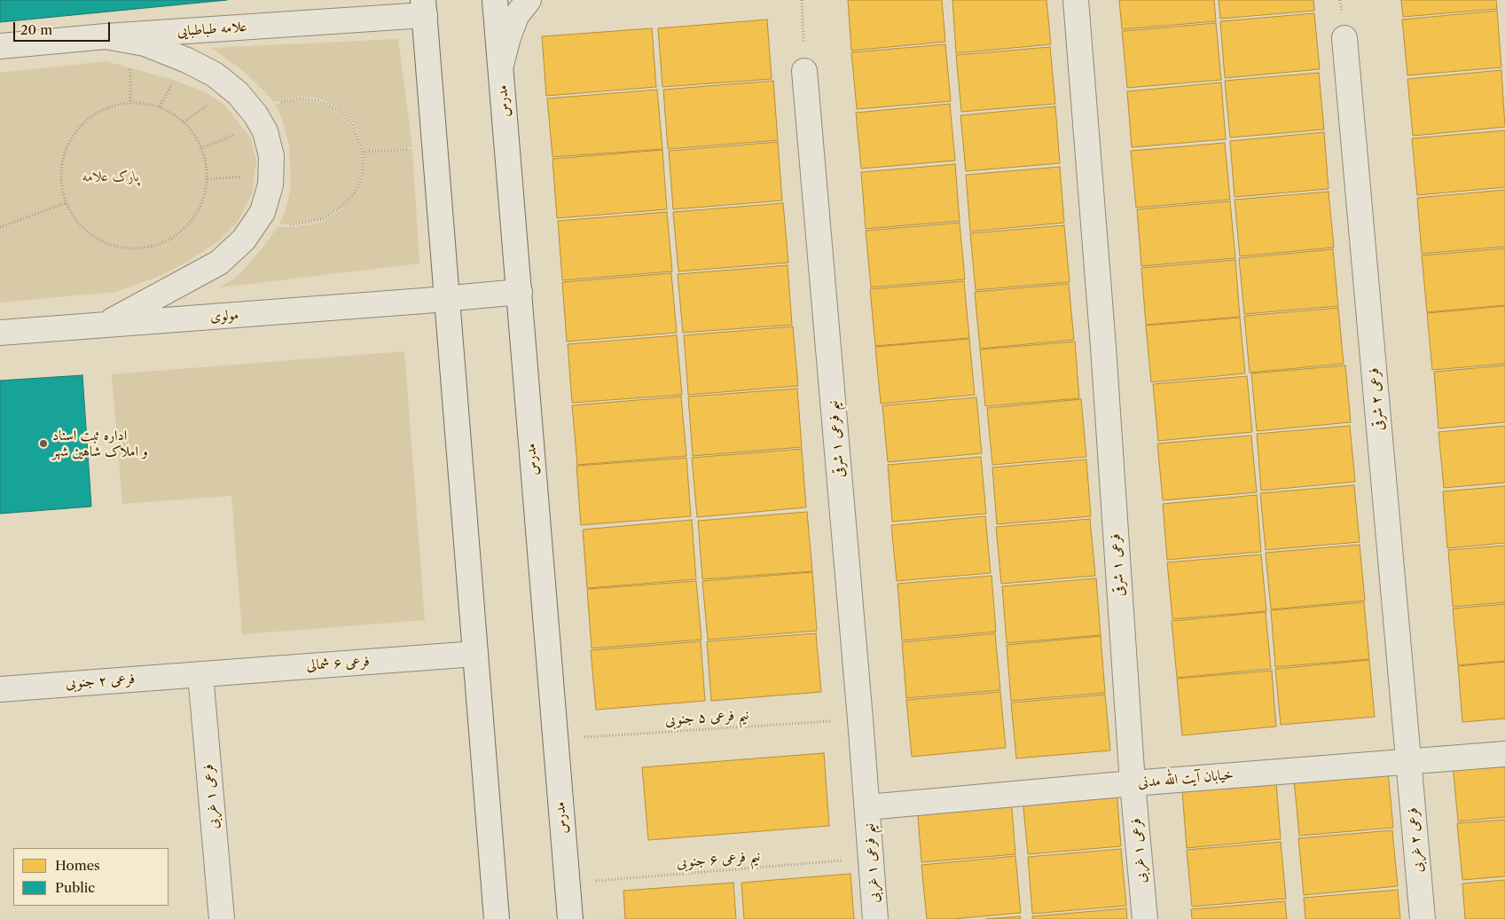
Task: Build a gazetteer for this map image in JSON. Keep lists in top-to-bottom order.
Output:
{
  "streets": {
    "street": [
      "علامه طباطبایی",
      "مدرس",
      "مولوی",
      "فرعی ۲ شرقی",
      "نیم فرعی ۱ شرقی",
      "فرعی ۱ شرقی",
      "فرعی ۶ شمالی",
      "فرعی ۲ جنوبی",
      "خیابان آیت الله مدنی",
      "فرعی ۱ غربی",
      "فرعی ۲ غربی",
      "نیم فرعی ۱ غربی"
    ],
    "path": ["نیم فرعی ۵ جنوبی", "نیم فرعی ۶ جنوبی"]
  },
  "crossings": [
    ["مدرس", "مولوی"],
    ["مدرس", "نیم فرعی ۵ جنوبی"],
    ["مدرس", "نیم فرعی ۶ جنوبی"],
    ["فرعی ۲ شرقی", "خیابان آیت الله مدنی"],
    ["فرعی ۲ شرقی", "فرعی ۲ غربی"],
    ["نیم فرعی ۱ شرقی", "نیم فرعی ۵ جنوبی"],
    ["نیم فرعی ۱ شرقی", "خیابان آیت الله مدنی"],
    ["نیم فرعی ۱ شرقی", "نیم فرعی ۱ غربی"],
    ["فرعی ۱ شرقی", "خیابان آیت الله مدنی"],
    ["فرعی ۱ شرقی", "فرعی ۱ غربی"],
    ["فرعی ۶ شمالی", "فرعی ۲ جنوبی"],
    ["فرعی ۶ شمالی", "فرعی ۱ غربی"],
    ["فرعی ۲ جنوبی", "فرعی ۱ غربی"],
    ["خیابان آیت الله مدنی", "فرعی ۱ غربی"],
    ["خیابان آیت الله مدنی", "فرعی ۲ غربی"],
    ["خیابان آیت الله مدنی", "نیم فرعی ۱ غربی"],
    ["نیم فرعی ۶ جنوبی", "نیم فرعی ۱ غربی"]
  ],
  "parks": ["پارک علامه"],
  "places": ["اداره ثبت اسناد و املاک شاهین شهر"],
  "legend": ["Homes", "Public"],
  "scale_bar": "20 m"
}
